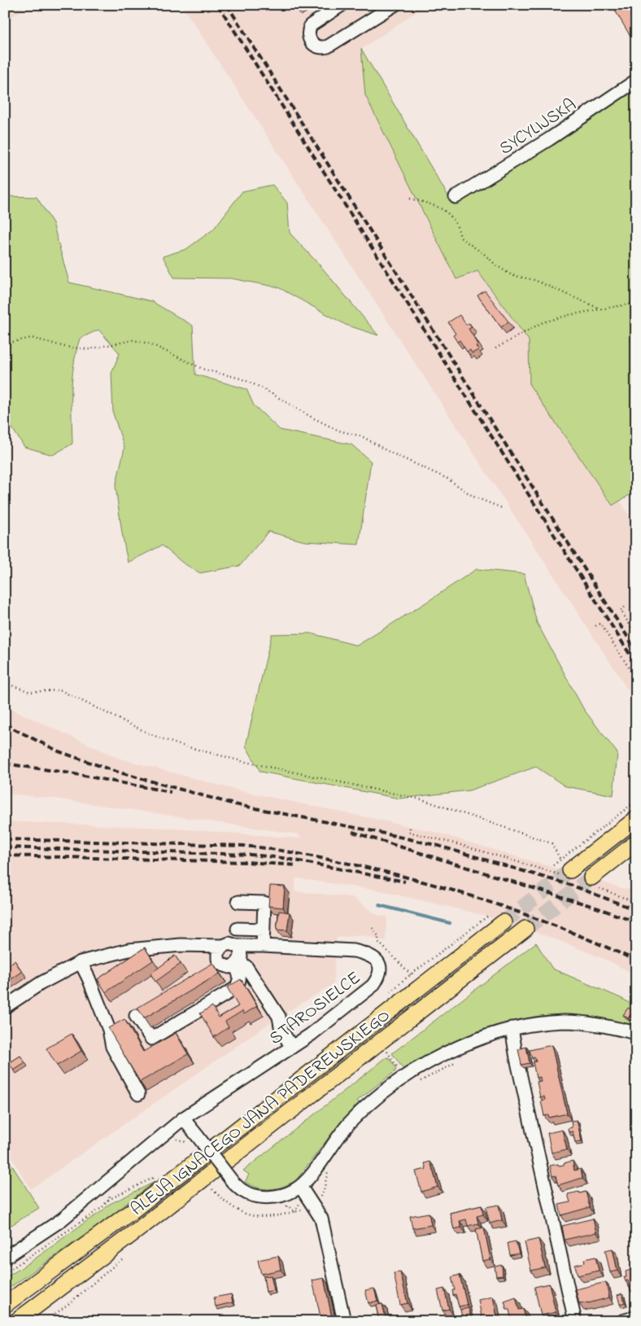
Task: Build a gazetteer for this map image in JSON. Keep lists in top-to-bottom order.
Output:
{
  "streets": {
    "main road": ["ALEJA IGNACEGO JANA PADEREWSKIEGO"],
    "street": ["SYCYLIJSKA", "STAROSIELCE"]
  }
}
